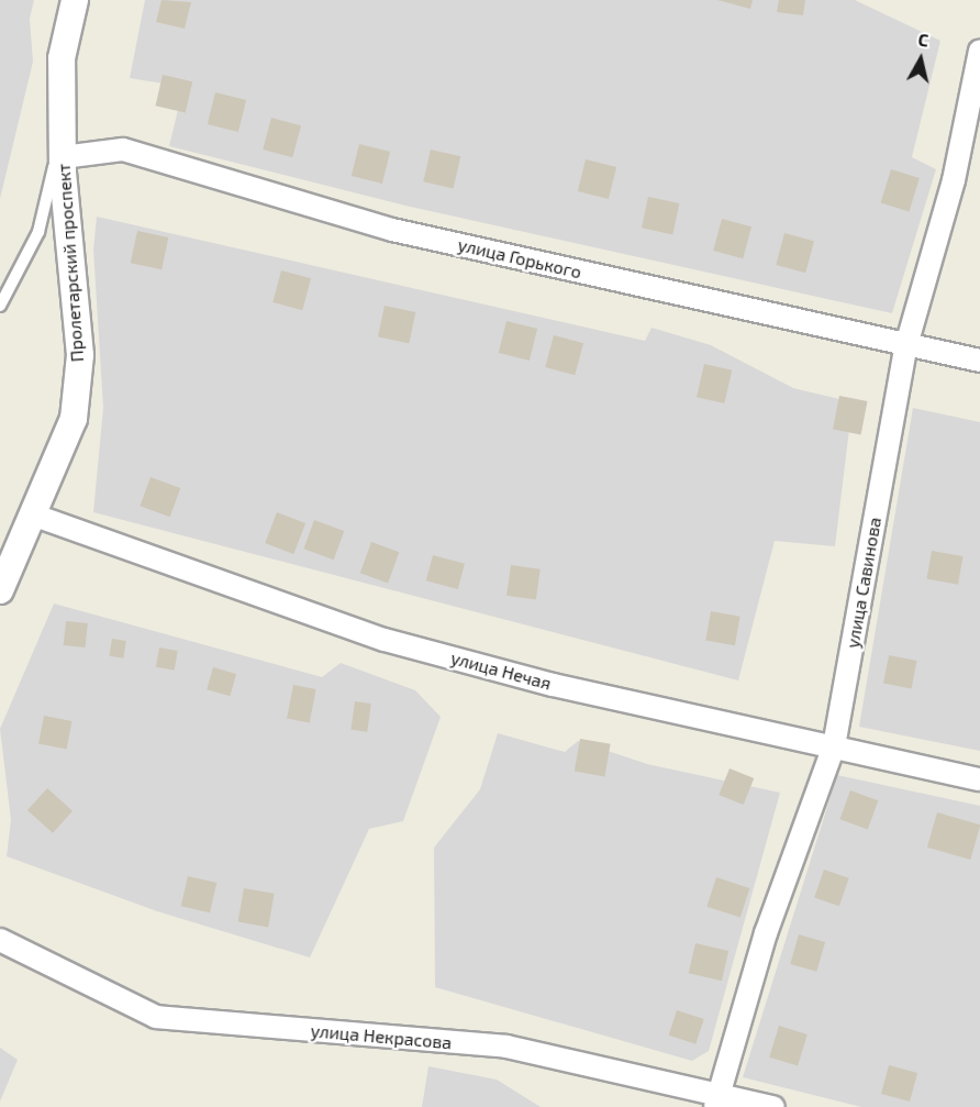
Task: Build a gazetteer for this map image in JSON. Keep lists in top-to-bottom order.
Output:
{
  "streets": {
    "street": [
      "улица Горького",
      "Пролетарский проспект",
      "улица Савинова",
      "улица Нечая",
      "улица Некрасова"
    ]
  },
  "crossings": [
    ["улица Горького", "Пролетарский проспект"],
    ["улица Горького", "улица Савинова"],
    ["Пролетарский проспект", "улица Нечая"],
    ["улица Савинова", "улица Нечая"],
    ["улица Савинова", "улица Некрасова"]
  ],
  "north": "top"
}
